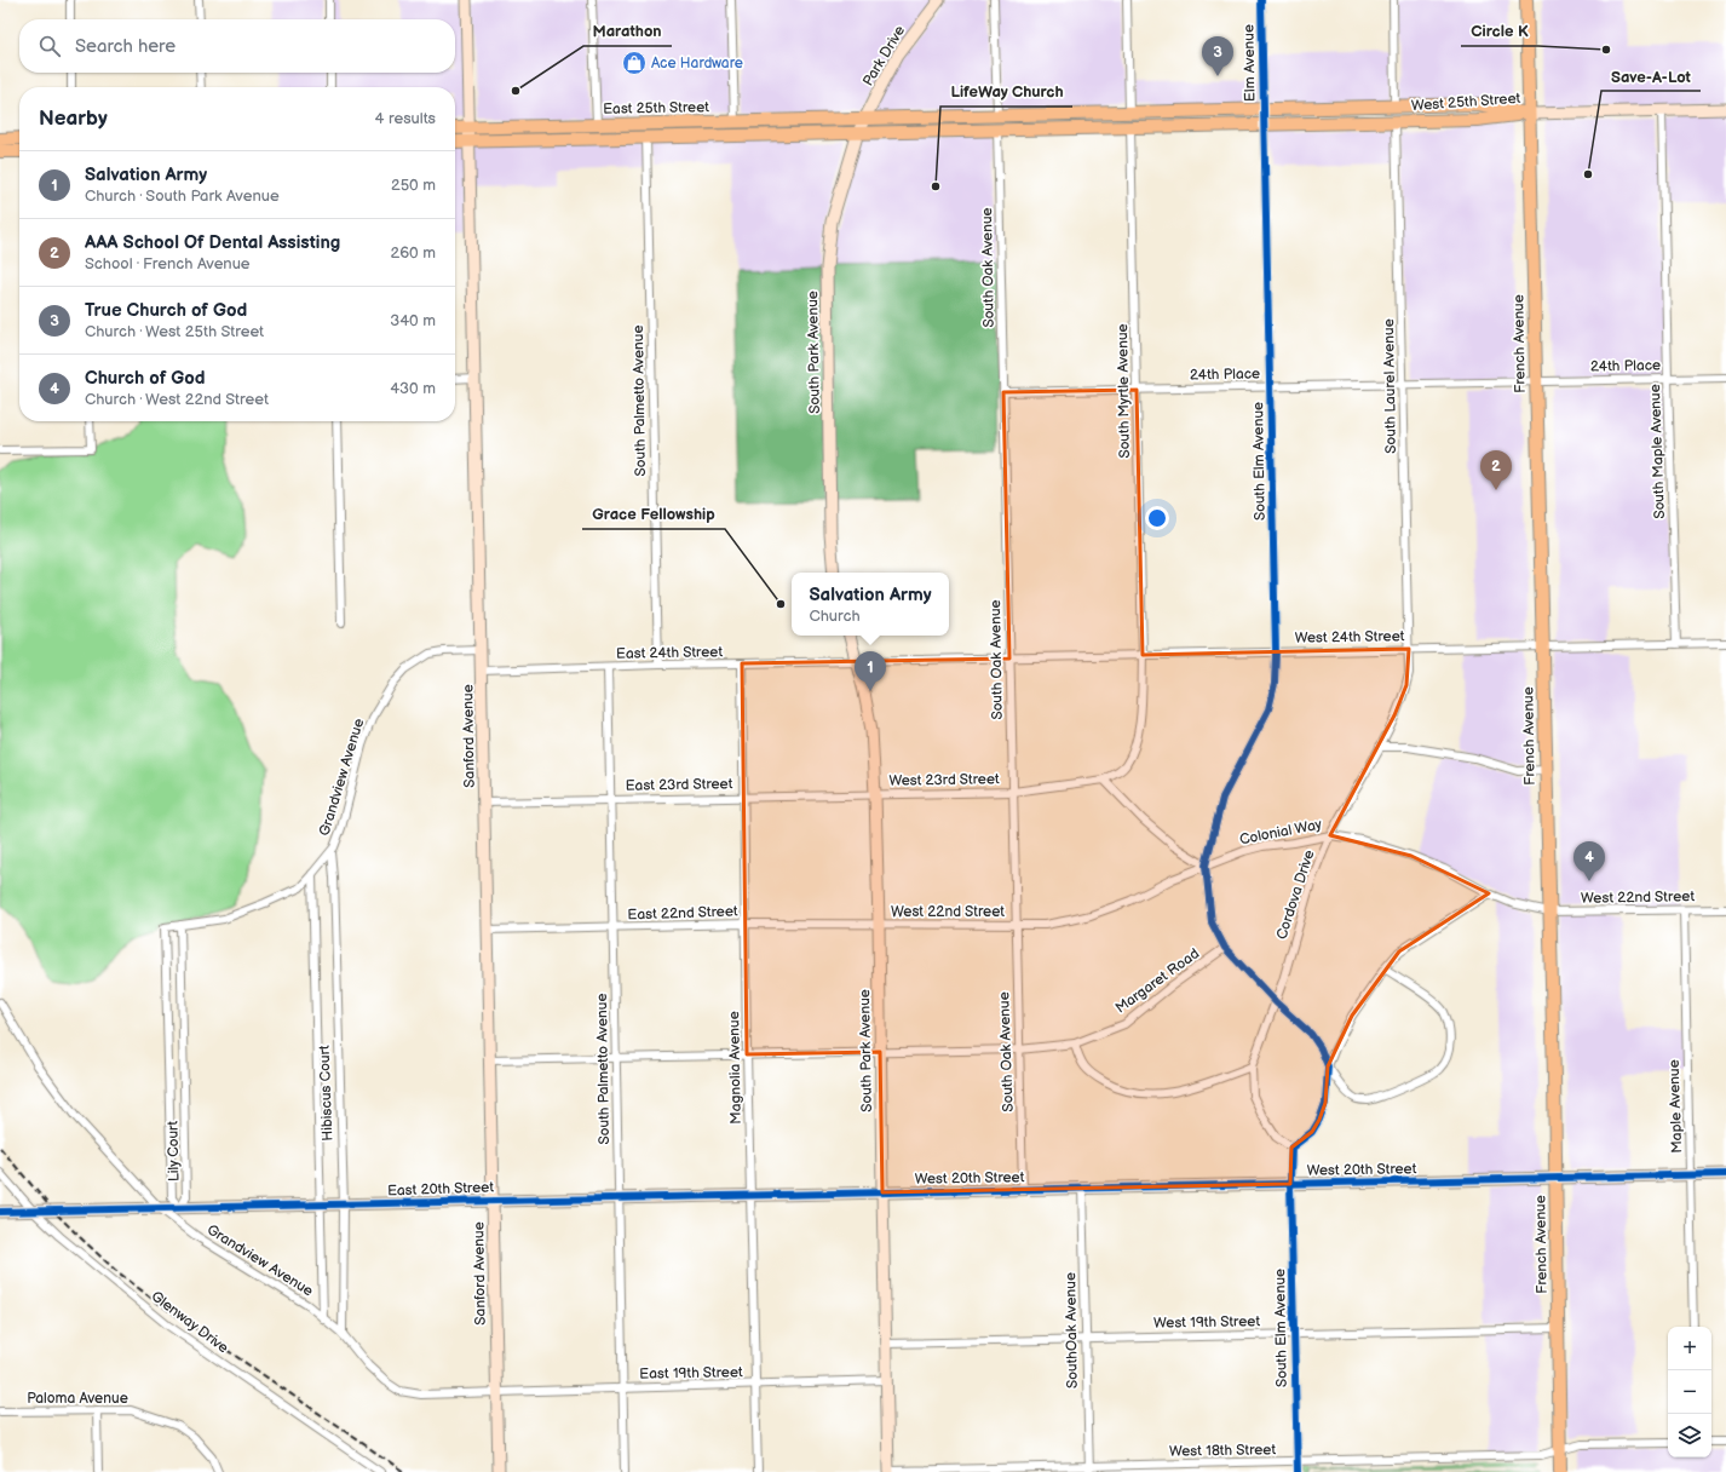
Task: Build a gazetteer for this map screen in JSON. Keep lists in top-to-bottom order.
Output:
{
  "streets": {
    "main road": ["West 25th Street", "East 25th Street", "French Avenue"],
    "street": [
      "Park Drive",
      "Elm Avenue",
      "South Oak Avenue",
      "South Park Avenue",
      "24th Place",
      "South Laurel Avenue",
      "South Myrtle Avenue",
      "South Palmetto Avenue",
      "South Maple Avenue",
      "South Elm Avenue",
      "West 24th Street",
      "East 24th Street",
      "Sanford Avenue",
      "Grandview Avenue",
      "West 23rd Street",
      "East 23rd Street",
      "Colonial Way",
      "Cordova Drive",
      "West 22nd Street",
      "East 22nd Street",
      "Margaret Road",
      "Magnolia Avenue",
      "Hibiscus Court",
      "Maple Avenue",
      "Lily Court",
      "West 20th Street",
      "East 20th Street",
      "Glenway Drive",
      "West 19th Street",
      "SouthOak Avenue",
      "East 19th Street",
      "Paloma Avenue",
      "West 18th Street"
    ]
  },
  "crossings": [
    ["Park Drive", "West 25th Street"],
    ["Park Drive", "East 25th Street"],
    ["Park Drive", "South Park Avenue"],
    ["Elm Avenue", "West 25th Street"],
    ["Elm Avenue", "South Elm Avenue"],
    ["West 25th Street", "East 25th Street"],
    ["West 25th Street", "South Oak Avenue"],
    ["West 25th Street", "French Avenue"],
    ["West 25th Street", "South Park Avenue"],
    ["West 25th Street", "South Laurel Avenue"],
    ["West 25th Street", "South Myrtle Avenue"],
    ["West 25th Street", "South Elm Avenue"],
    ["East 25th Street", "South Park Avenue"],
    ["East 25th Street", "South Palmetto Avenue"],
    ["East 25th Street", "Sanford Avenue"],
    ["South Oak Avenue", "24th Place"],
    ["South Oak Avenue", "West 24th Street"],
    ["South Oak Avenue", "West 23rd Street"],
    ["South Oak Avenue", "Colonial Way"],
    ["South Oak Avenue", "West 22nd Street"],
    ["South Oak Avenue", "Margaret Road"],
    ["South Oak Avenue", "West 20th Street"],
    ["French Avenue", "24th Place"],
    ["French Avenue", "West 24th Street"],
    ["French Avenue", "Colonial Way"],
    ["French Avenue", "West 22nd Street"],
    ["French Avenue", "West 20th Street"],
    ["French Avenue", "West 19th Street"],
    ["French Avenue", "West 18th Street"],
    ["South Park Avenue", "West 24th Street"],
    ["South Park Avenue", "East 24th Street"],
    ["South Park Avenue", "West 23rd Street"],
    ["South Park Avenue", "East 23rd Street"],
    ["South Park Avenue", "West 22nd Street"],
    ["South Park Avenue", "East 22nd Street"],
    ["South Park Avenue", "Margaret Road"],
    ["South Park Avenue", "West 20th Street"],
    ["South Park Avenue", "East 20th Street"],
    ["South Park Avenue", "West 19th Street"],
    ["South Park Avenue", "East 19th Street"],
    ["South Park Avenue", "West 18th Street"],
    ["24th Place", "South Laurel Avenue"],
    ["24th Place", "South Myrtle Avenue"],
    ["24th Place", "South Maple Avenue"],
    ["24th Place", "South Elm Avenue"],
    ["South Laurel Avenue", "West 24th Street"],
    ["South Laurel Avenue", "Cordova Drive"],
    ["South Myrtle Avenue", "West 24th Street"],
    ["South Myrtle Avenue", "West 23rd Street"],
    ["South Palmetto Avenue", "East 24th Street"],
    ["South Palmetto Avenue", "East 23rd Street"],
    ["South Palmetto Avenue", "East 22nd Street"],
    ["South Palmetto Avenue", "Margaret Road"],
    ["South Palmetto Avenue", "East 20th Street"],
    ["South Palmetto Avenue", "East 19th Street"],
    ["South Maple Avenue", "West 24th Street"],
    ["South Elm Avenue", "West 24th Street"],
    ["South Elm Avenue", "Colonial Way"],
    ["South Elm Avenue", "Cordova Drive"],
    ["South Elm Avenue", "West 20th Street"],
    ["South Elm Avenue", "West 19th Street"],
    ["South Elm Avenue", "West 18th Street"],
    ["West 24th Street", "East 24th Street"],
    ["West 24th Street", "Cordova Drive"],
    ["East 24th Street", "Sanford Avenue"],
    ["East 24th Street", "Magnolia Avenue"],
    ["Sanford Avenue", "Grandview Avenue"],
    ["Sanford Avenue", "East 23rd Street"],
    ["Sanford Avenue", "East 22nd Street"],
    ["Sanford Avenue", "Margaret Road"],
    ["Sanford Avenue", "East 20th Street"],
    ["Sanford Avenue", "East 19th Street"],
    ["Grandview Avenue", "Hibiscus Court"],
    ["Grandview Avenue", "Lily Court"],
    ["Grandview Avenue", "East 20th Street"],
    ["Grandview Avenue", "East 19th Street"],
    ["West 23rd Street", "East 23rd Street"],
    ["East 23rd Street", "Magnolia Avenue"],
    ["Colonial Way", "Cordova Drive"],
    ["Colonial Way", "West 22nd Street"],
    ["West 22nd Street", "East 22nd Street"],
    ["West 22nd Street", "Maple Avenue"],
    ["East 22nd Street", "Magnolia Avenue"],
    ["Margaret Road", "Magnolia Avenue"],
    ["Magnolia Avenue", "East 20th Street"],
    ["Magnolia Avenue", "East 19th Street"],
    ["Hibiscus Court", "East 20th Street"],
    ["Maple Avenue", "West 20th Street"],
    ["Lily Court", "East 20th Street"],
    ["West 20th Street", "East 20th Street"],
    ["West 20th Street", "SouthOak Avenue"],
    ["East 20th Street", "Glenway Drive"],
    ["West 19th Street", "SouthOak Avenue"],
    ["SouthOak Avenue", "West 18th Street"]
  ],
  "places": {
    "other": [
      "Circle K",
      "Marathon",
      "Save-A-Lot",
      "LifeWay Church",
      "Grace Fellowship"
    ],
    "shop": ["Ace Hardware"]
  },
  "page": {
    "search": "Search here",
    "pins": [
      "3",
      "2",
      "1",
      "4"
    ],
    "heading": ["Nearby", "4 results"],
    "list": [
      {
        "mark": "1",
        "name": "Salvation Army",
        "note": "Church · South Park Avenue",
        "value": "250 m"
      },
      {
        "mark": "2",
        "name": "AAA School Of Dental Assisting",
        "note": "School · French Avenue",
        "value": "260 m"
      },
      {
        "mark": "3",
        "name": "True Church of God",
        "note": "Church · West 25th Street",
        "value": "340 m"
      },
      {
        "mark": "4",
        "name": "Church of God",
        "note": "Church · West 22nd Street",
        "value": "430 m"
      }
    ],
    "popup": ["Salvation Army", "Church"],
    "map_buttons": ["+", "−"]
  }
}
